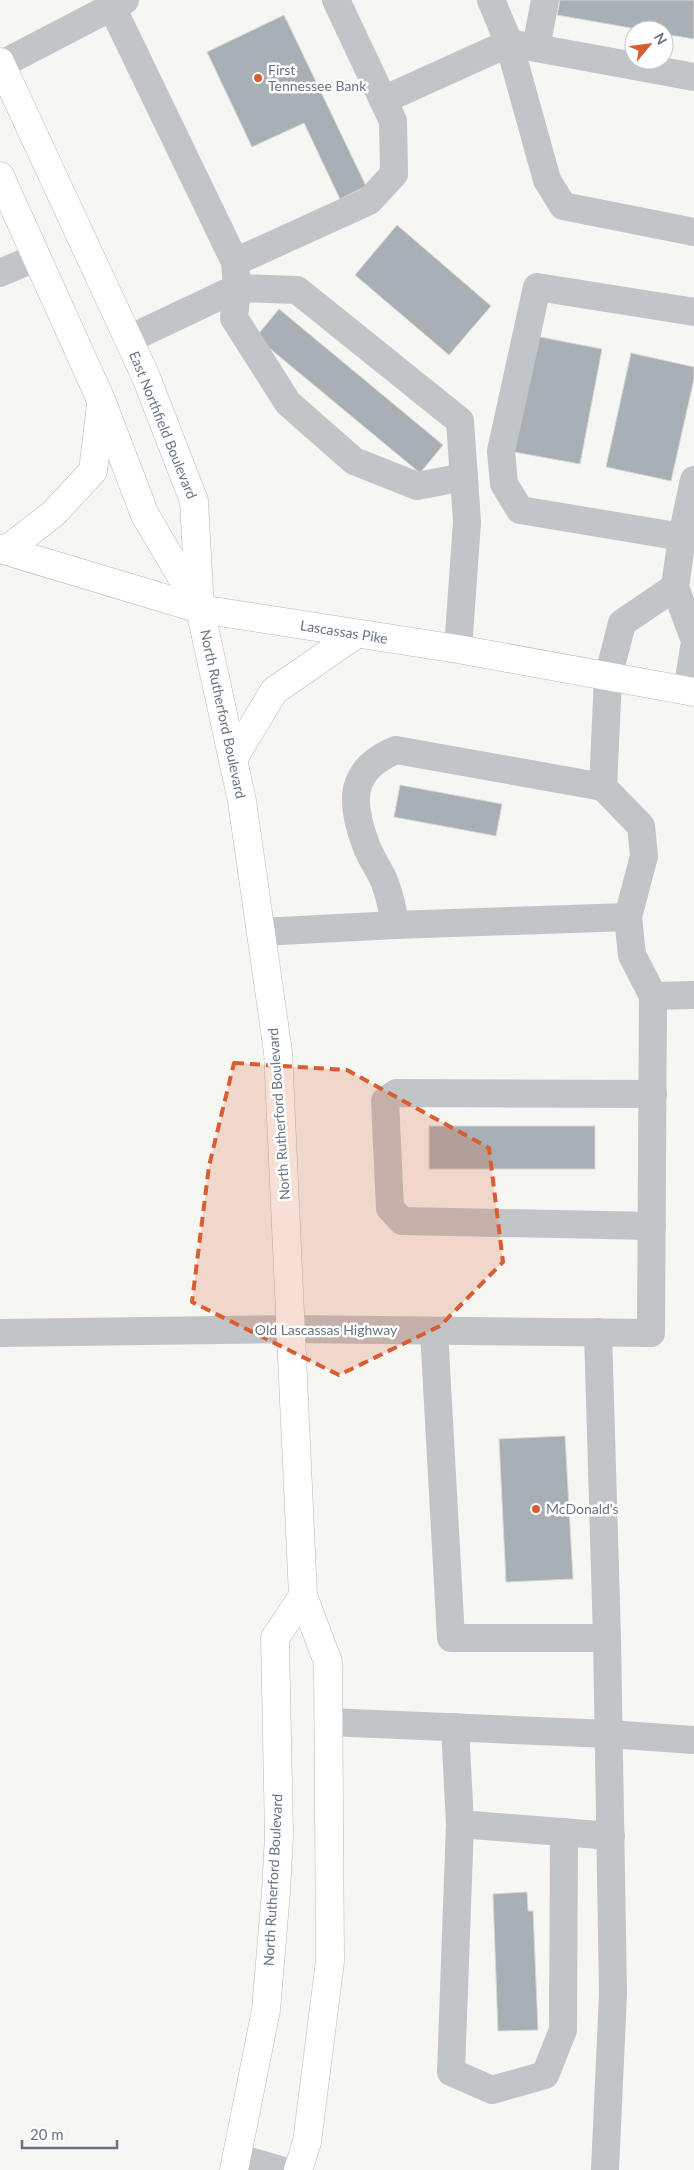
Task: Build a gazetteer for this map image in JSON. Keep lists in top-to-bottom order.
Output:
{
  "streets": {
    "main road": ["East Northfield Boulevard", "Lascassas Pike", "North Rutherford Boulevard"],
    "street": ["Old Lascassas Highway"]
  },
  "crossings": [
    ["East Northfield Boulevard", "Lascassas Pike"],
    ["East Northfield Boulevard", "North Rutherford Boulevard"],
    ["Lascassas Pike", "North Rutherford Boulevard"],
    ["North Rutherford Boulevard", "Old Lascassas Highway"]
  ],
  "places": ["First Tennessee Bank", "McDonald's"],
  "scale_bar": "20 m",
  "north": "top right"
}
